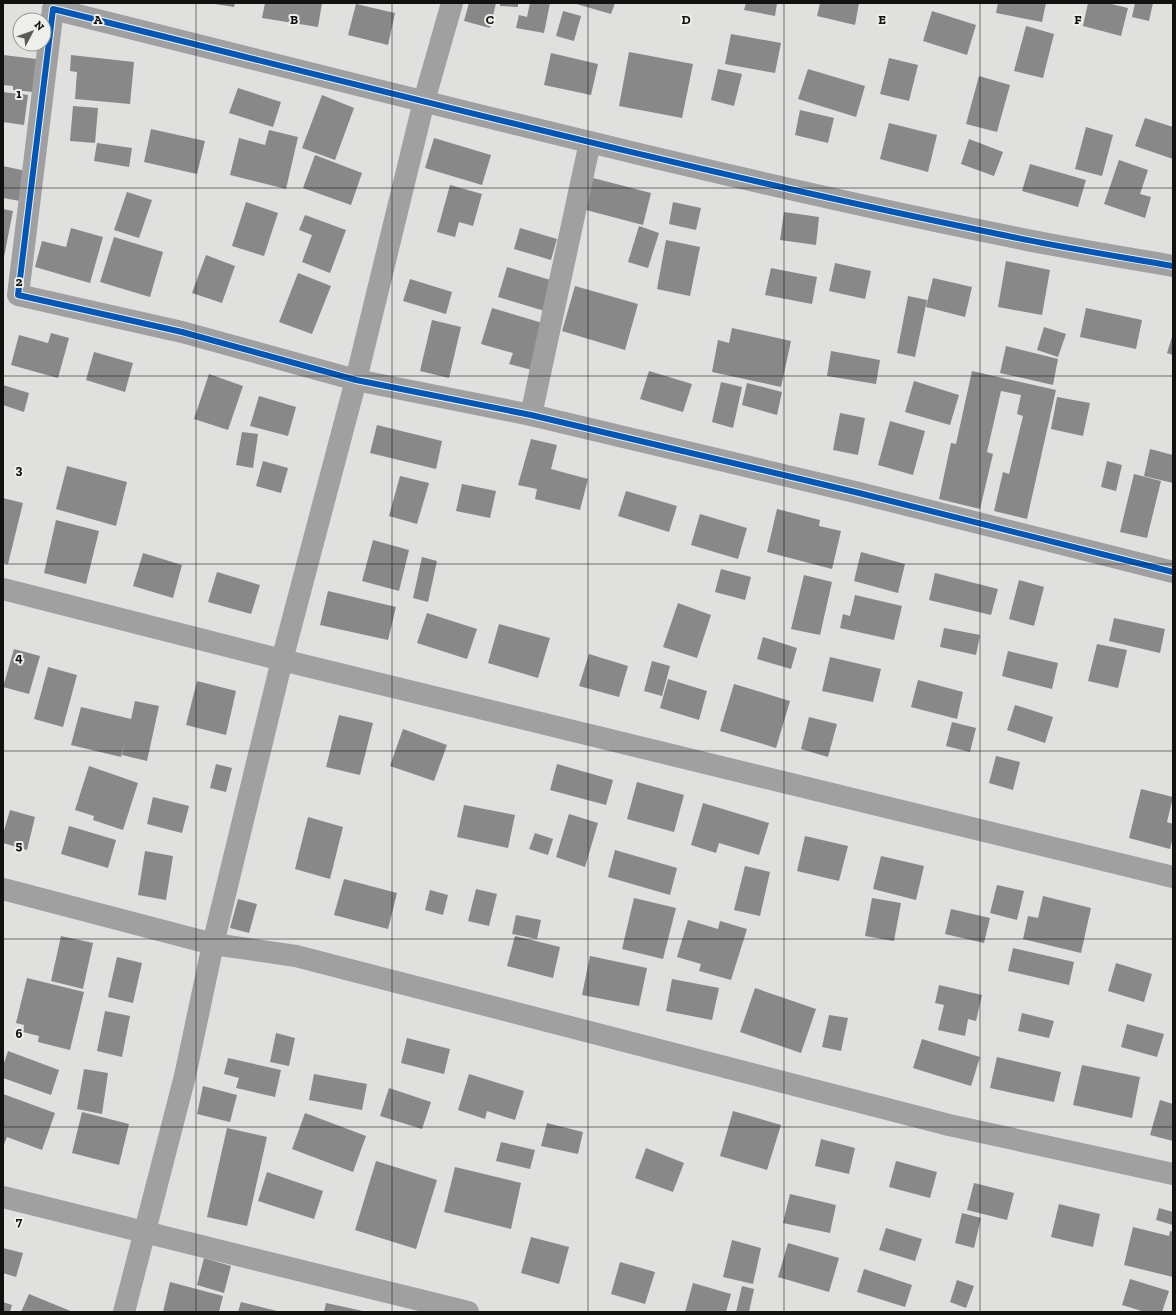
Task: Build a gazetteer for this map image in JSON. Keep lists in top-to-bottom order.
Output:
{
  "north": "top right",
  "grid": {
    "columns": [
      "A",
      "B",
      "C",
      "D",
      "E",
      "F"
    ],
    "rows": [
      "1",
      "2",
      "3",
      "4",
      "5",
      "6",
      "7"
    ]
  }
}
